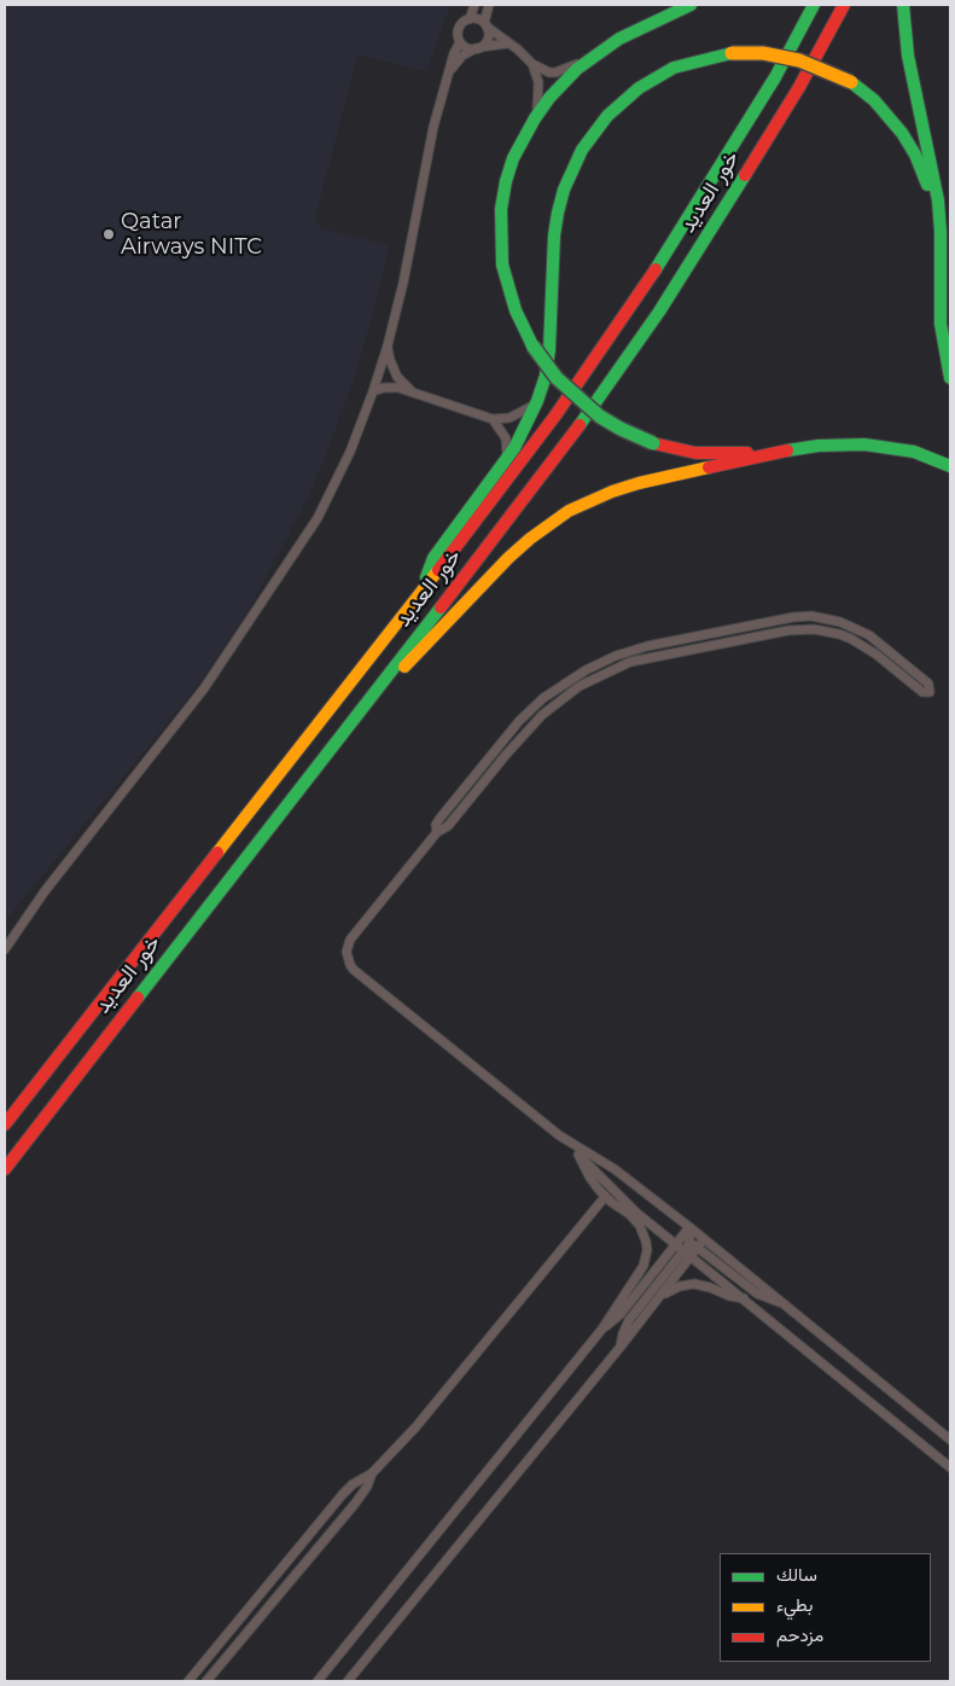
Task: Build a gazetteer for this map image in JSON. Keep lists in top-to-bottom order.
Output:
{
  "streets": {
    "main road": ["خور العديد"]
  },
  "places": ["Qatar Airways NITC"],
  "legend": ["سالك", "بطيء", "مزدحم"]
}
